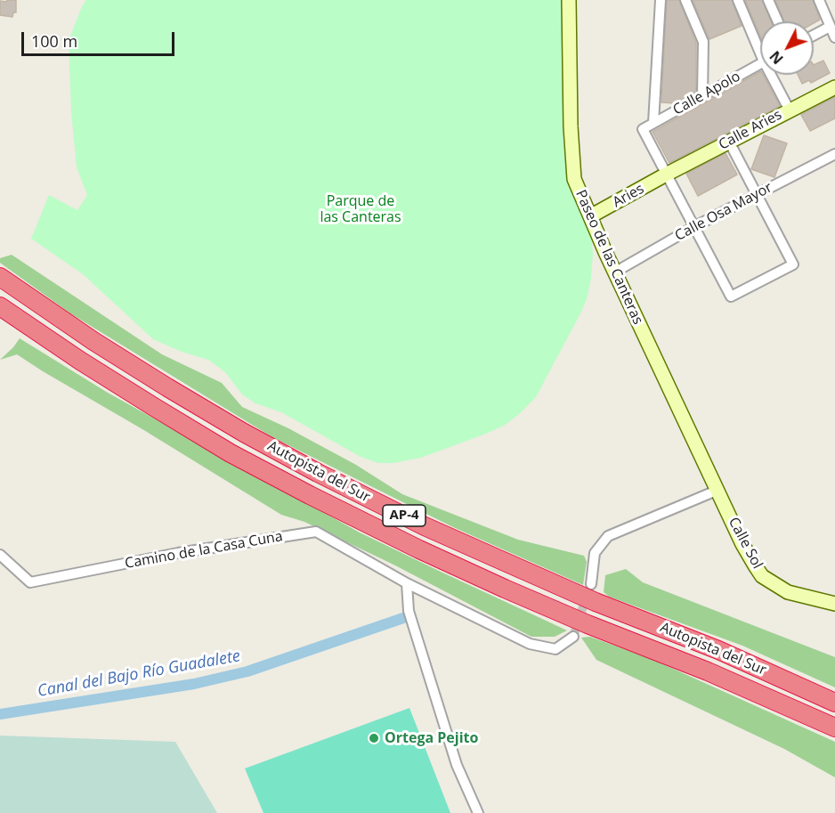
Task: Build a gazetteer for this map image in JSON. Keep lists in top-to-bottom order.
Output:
{
  "streets": {
    "highway": ["Autopista del Sur", "AP-4"],
    "street": [
      "Calle Apolo",
      "Calle Aries",
      "Aries",
      "Calle Osa Mayor",
      "Paseo de las Canteras",
      "Calle Sol",
      "Camino de la Casa Cuna"
    ]
  },
  "crossings": [
    ["Calle Apolo", "Calle Aries"],
    ["Calle Apolo", "Aries"],
    ["Calle Aries", "Aries"],
    ["Aries", "Paseo de las Canteras"],
    ["Calle Osa Mayor", "Paseo de las Canteras"],
    ["Paseo de las Canteras", "Calle Sol"]
  ],
  "water": ["Canal del Bajo Río Guadalete"],
  "parks": ["Parque de las Canteras"],
  "places": ["Ortega Pejito"],
  "scale_bar": "100 m",
  "north": "bottom left"
}
